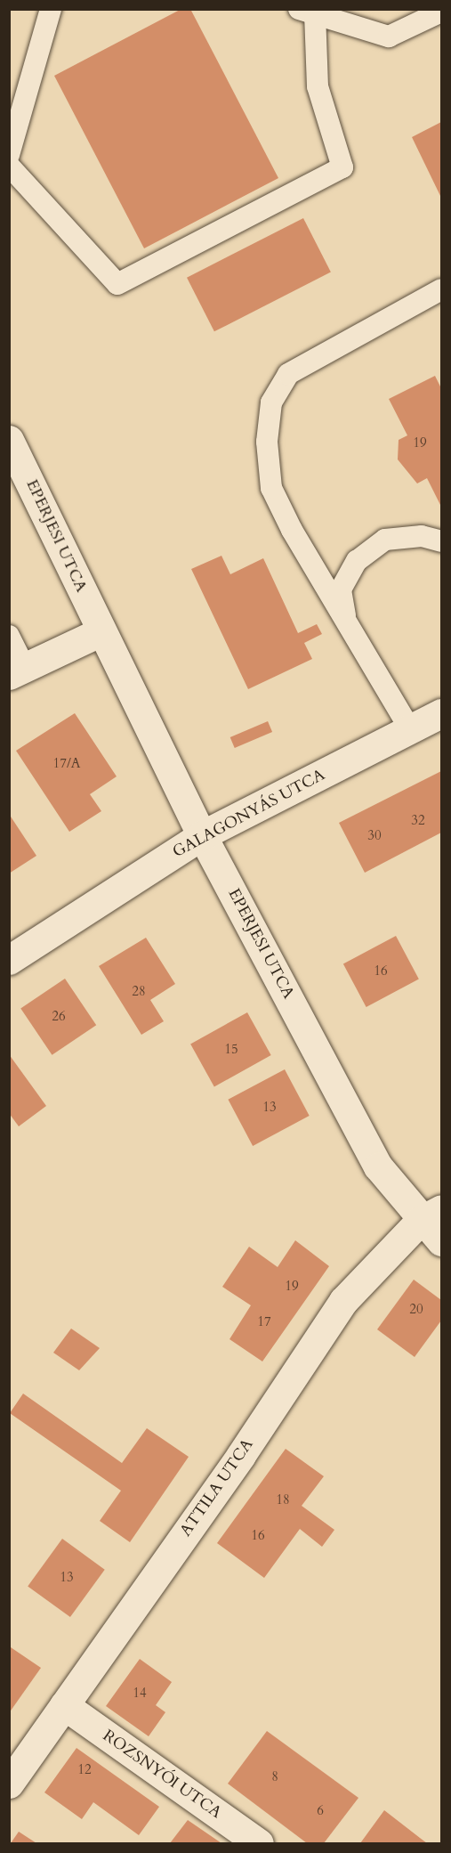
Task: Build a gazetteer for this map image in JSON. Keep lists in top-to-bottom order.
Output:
{
  "streets": {
    "street": [
      "EPERJESI UTCA",
      "GALAGONYÁS UTCA",
      "ATTILA UTCA",
      "ROZSNYÓI UTCA"
    ]
  },
  "crossings": [
    ["EPERJESI UTCA", "GALAGONYÁS UTCA"],
    ["EPERJESI UTCA", "ATTILA UTCA"],
    ["ATTILA UTCA", "ROZSNYÓI UTCA"]
  ],
  "house_numbers": [
    "19",
    "17/A",
    "32",
    "30",
    "16",
    "28",
    "26",
    "15",
    "13",
    "19",
    "20",
    "17",
    "18",
    "16",
    "13",
    "14",
    "12",
    "8",
    "6"
  ]
}
